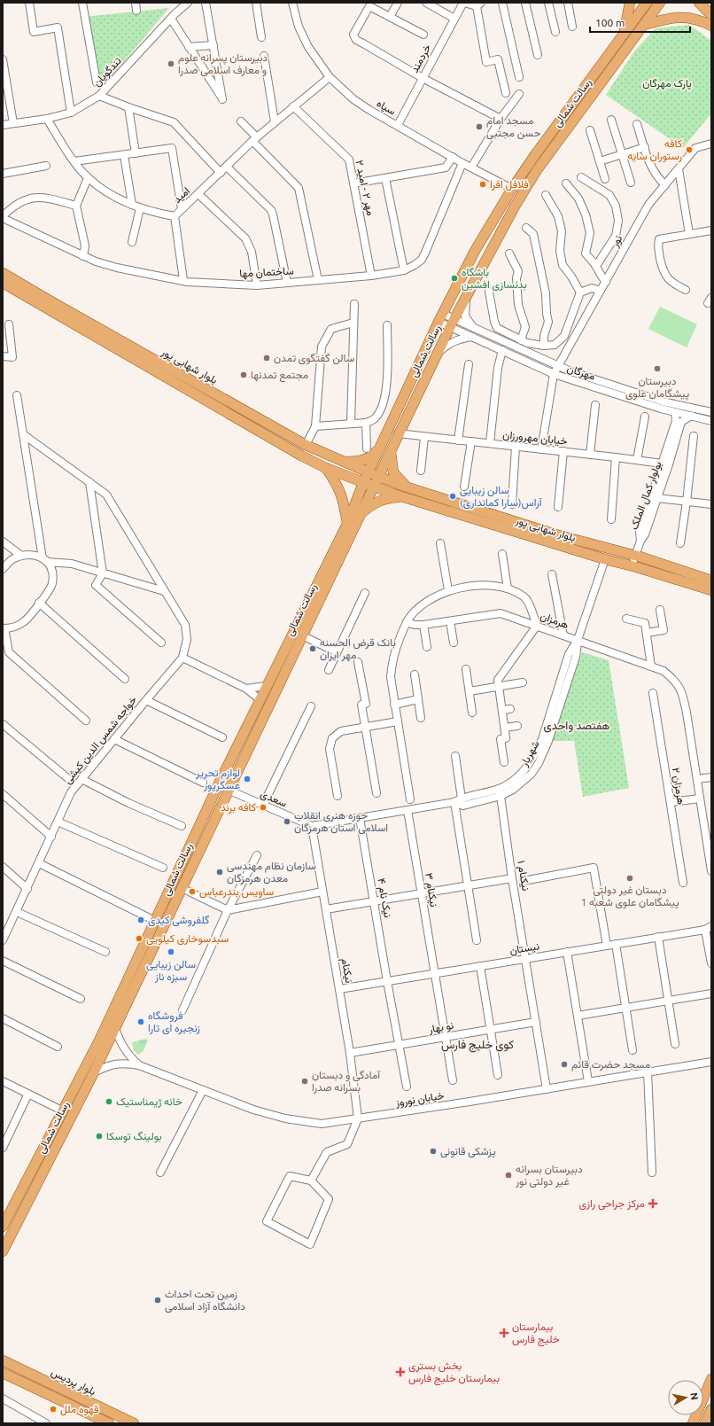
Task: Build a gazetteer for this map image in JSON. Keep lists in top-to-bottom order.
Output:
{
  "streets": {
    "main road": ["رسالت شمالی", "بلوار شهابی پور", "بلوار پردیس"],
    "street": [
      "خردمند",
      "تندگویان",
      "سپاه",
      "مهر ۲ - امید ۲",
      "امید",
      "نور",
      "ساختمان مها",
      "مهرگان",
      "خیابان مهرورزان",
      "بولوار کمال الملک",
      "هرمزان",
      "خواجه شمس الدين كيشی",
      "شهریار",
      "هرمزان ۲",
      "سعدی",
      "نیکنام ۱",
      "نیکنام ۳",
      "نیک نام ۴",
      "نیستان",
      "نیکنام",
      "نو بهار",
      "خیابان نوروز"
    ]
  },
  "crossings": [
    ["خردمند", "سپاه"],
    ["تندگویان", "امید"],
    ["رسالت شمالی", "سپاه"],
    ["رسالت شمالی", "بلوار شهابی پور"],
    ["رسالت شمالی", "مهرگان"],
    ["رسالت شمالی", "خیابان مهرورزان"],
    ["رسالت شمالی", "سعدی"],
    ["رسالت شمالی", "خیابان نوروز"],
    ["سپاه", "امید"],
    ["سپاه", "ساختمان مها"],
    ["مهر ۲ - امید ۲", "امید"],
    ["مهر ۲ - امید ۲", "ساختمان مها"],
    ["نور", "مهرگان"],
    ["بلوار شهابی پور", "شهریار"],
    ["مهرگان", "بولوار کمال الملک"],
    ["خیابان مهرورزان", "بولوار کمال الملک"],
    ["هرمزان", "شهریار"],
    ["شهریار", "سعدی"],
    ["شهریار", "نیکنام ۱"],
    ["شهریار", "نیکنام ۳"],
    ["شهریار", "نیک نام ۴"],
    ["شهریار", "نیکنام"],
    ["سعدی", "نیکنام"],
    ["نیکنام ۱", "نیستان"],
    ["نیکنام ۱", "نو بهار"],
    ["نیکنام ۱", "خیابان نوروز"],
    ["نیکنام ۳", "نیستان"],
    ["نیکنام ۳", "نو بهار"],
    ["نیک نام ۴", "نیستان"],
    ["نیک نام ۴", "نو بهار"],
    ["نیستان", "نیکنام"],
    ["نیکنام", "نو بهار"],
    ["نیکنام", "خیابان نوروز"]
  ],
  "districts": ["هفتصد واحدی", "کوی خلیج فارس"],
  "parks": ["پارک مهرگان"],
  "places": {
    "other": [
      "دبیرستان پسرانه علوم و معارف اسلامی صدرا",
      "مسجد امام حسن مجتبی",
      "کافه رستوران سایه",
      "فلافل افرا",
      "باشگاه بدنسازی افشین",
      "سالن گفتگوی تمدن",
      "دبیرستان پیشگامان علوی",
      "مجتمع تمدنها",
      "سالن زیبایی آراس(سارا کمانداری)",
      "بانک قرض الحسنه مهر ایران",
      "لوازم تحریر عسگرپور",
      "کافه برند",
      "حوزه هنری انقلاب اسلامی استان هرمزگان",
      "سازمان نظام مهندسی معدن هرمزگان",
      "دبستان غیر دولتی پیشگامان علوی شعبه 1",
      "ساویس بندرعباس",
      "گلفروشی کیدی",
      "سبدسوخاری کیلویی",
      "سالن زیبایی سبزه ناز",
      "فروشگاه زنجیره ای تارا",
      "مسجد حضرت قائم",
      "آمادگی و دبستان بسرانه صدرا",
      "خانه ژیمناستیک",
      "بولینگ توسکا",
      "پزشکی قانونی",
      "دبیرستان بسرانه غیر دولتی نور",
      "زمین تحت احداث دانشگاه آزاد اسلامی",
      "قهوه ملل"
    ],
    "health": ["مرکز جراحی رازی", "بیمارستان خلیج فارس", "بخش بستری بیمارستان خلیج فارس"]
  },
  "scale_bar": "100 m",
  "north": "right"
}
